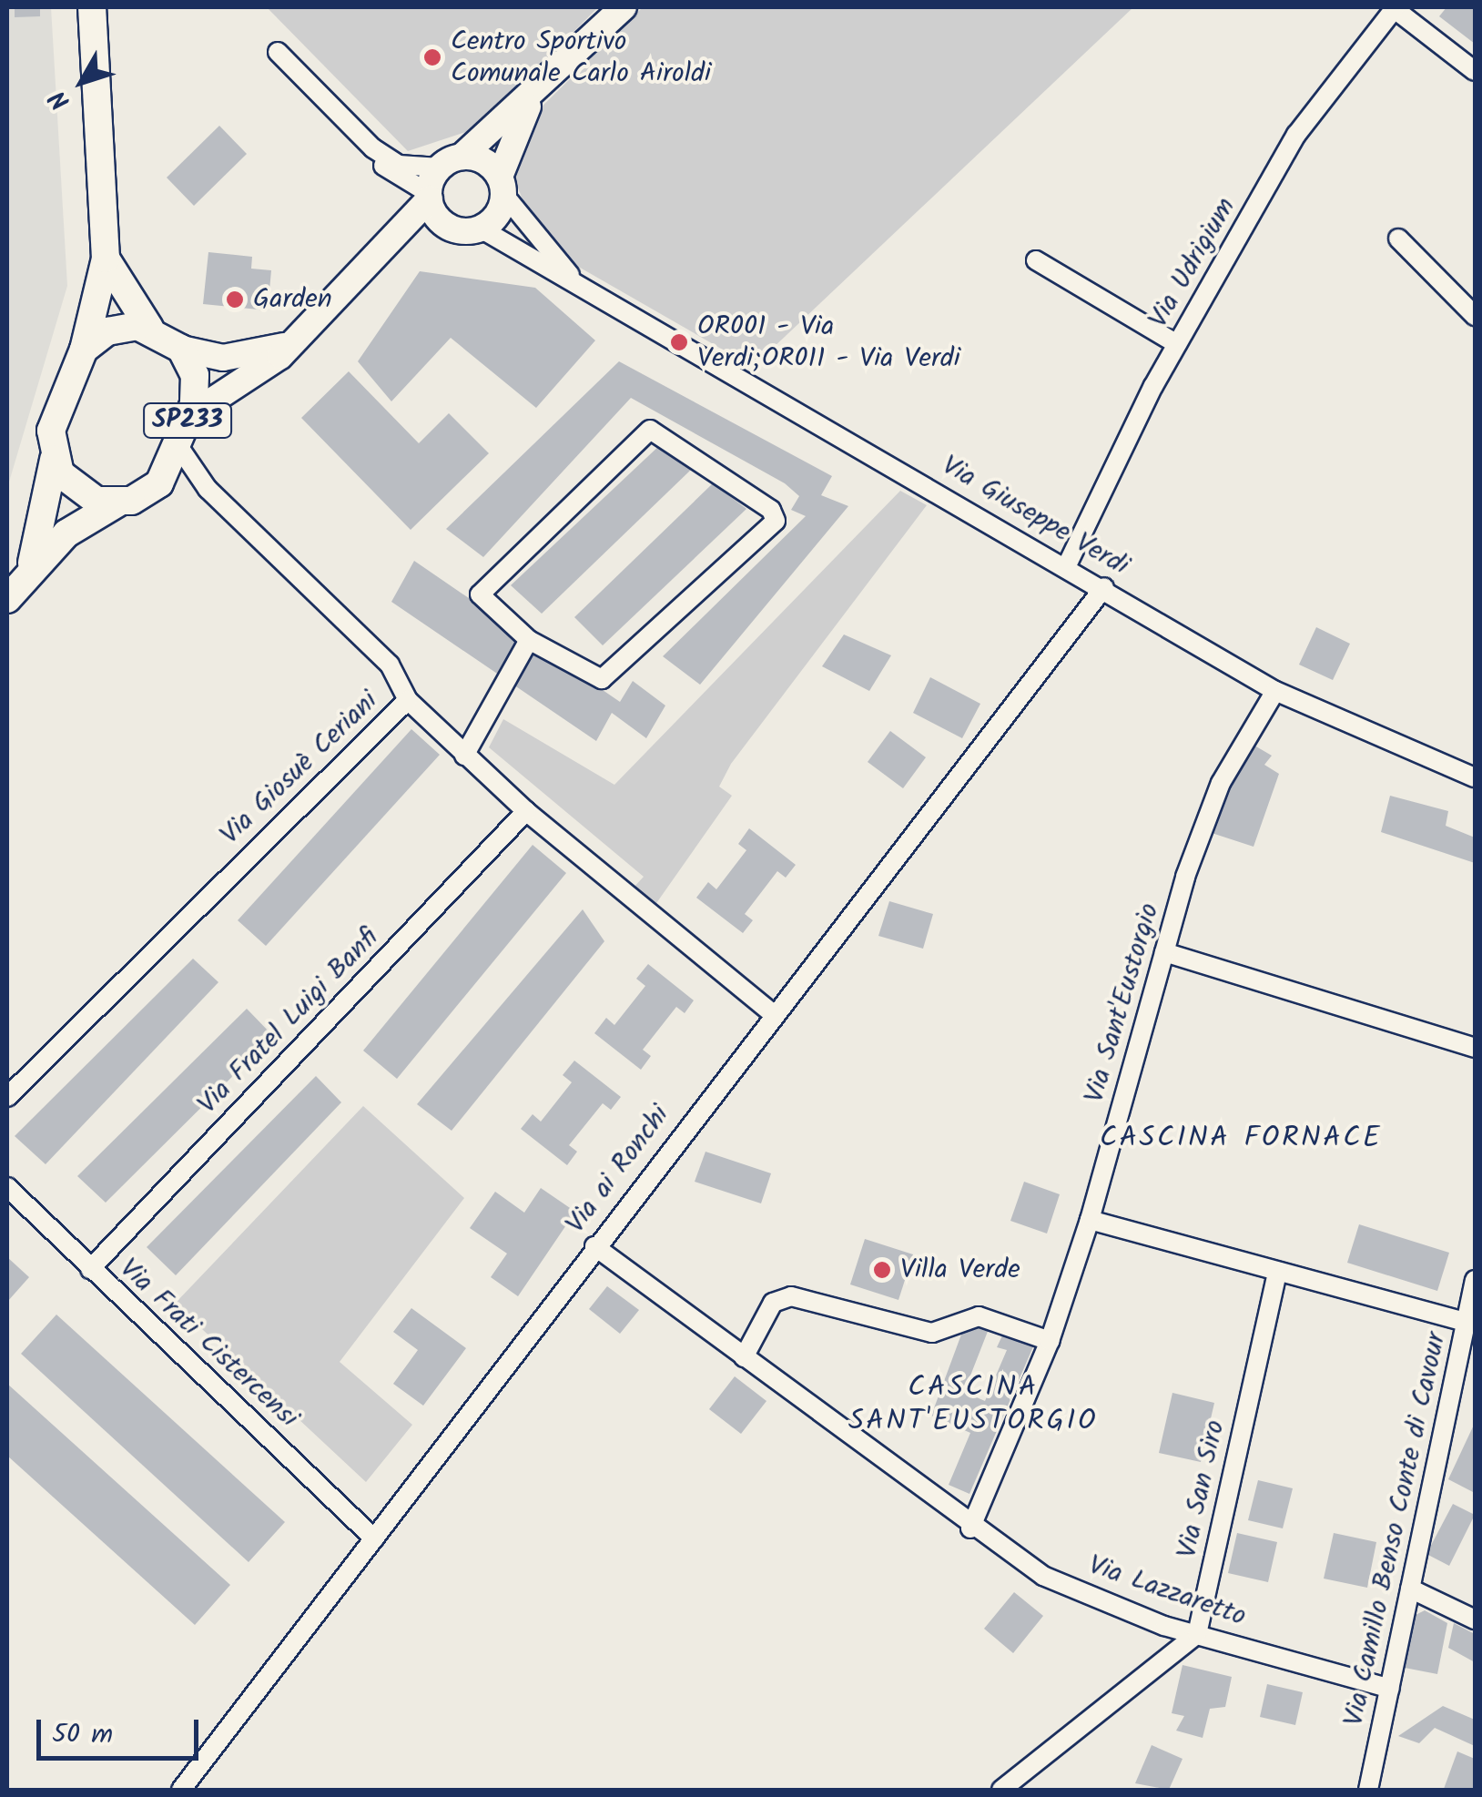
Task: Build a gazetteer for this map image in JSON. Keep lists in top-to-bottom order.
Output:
{
  "streets": {
    "main road": ["SP233"],
    "street": [
      "Via Udrigium",
      "Via Giuseppe Verdi",
      "Via Giosuè Ceriani",
      "Via Sant'Eustorgio",
      "Via Fratel Luigi Banfi",
      "Via ai Ronchi",
      "Via Frati Cistercensi",
      "Via San Siro",
      "Via Camillo Benso Conte di Cavour",
      "Via Lazzaretto"
    ]
  },
  "crossings": [
    ["Via Udrigium", "Via Giuseppe Verdi"],
    ["Via Giuseppe Verdi", "Via Sant'Eustorgio"],
    ["Via Giuseppe Verdi", "Via ai Ronchi"],
    ["Via Giosuè Ceriani", "Via Fratel Luigi Banfi"],
    ["Via Giosuè Ceriani", "Via ai Ronchi"],
    ["Via Sant'Eustorgio", "Via Lazzaretto"],
    ["Via Fratel Luigi Banfi", "Via Frati Cistercensi"],
    ["Via ai Ronchi", "Via Frati Cistercensi"],
    ["Via ai Ronchi", "Via Lazzaretto"],
    ["Via San Siro", "Via Lazzaretto"],
    ["Via Camillo Benso Conte di Cavour", "Via Lazzaretto"]
  ],
  "districts": ["CASCINA FORNACE", "CASCINA SANT'EUSTORGIO"],
  "places": [
    "Centro Sportivo Comunale Carlo Airoldi",
    "Garden",
    "OR001 - Via Verdi;OR011 - Via Verdi",
    "Villa Verde"
  ],
  "scale_bar": "50 m",
  "north": "bottom left"
}
